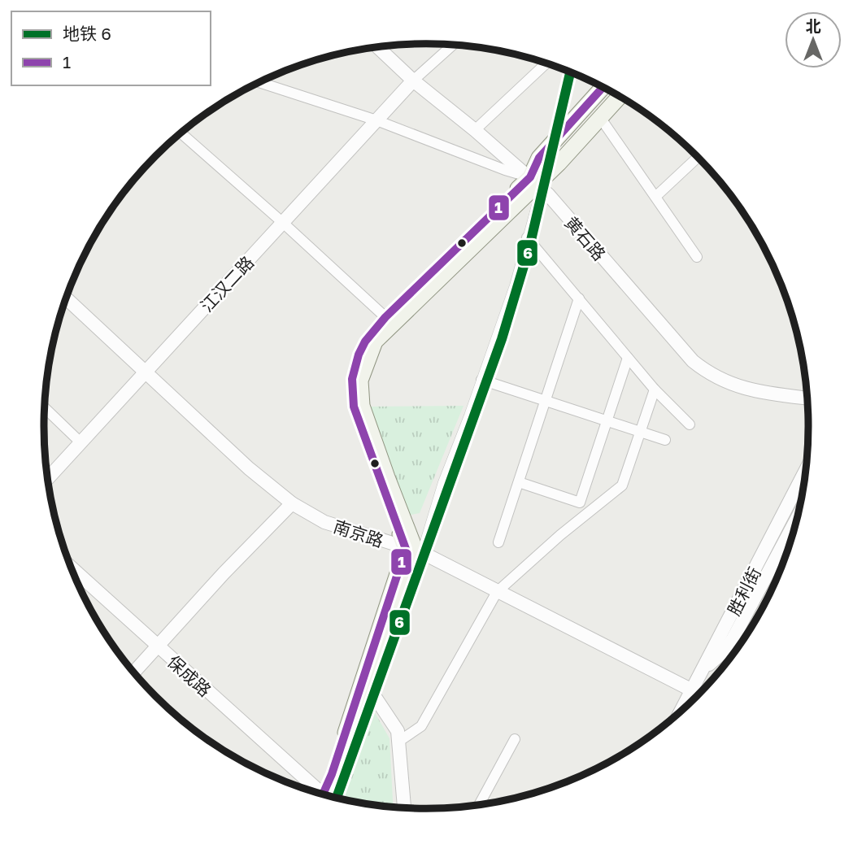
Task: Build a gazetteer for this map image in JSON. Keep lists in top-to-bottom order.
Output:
{
  "streets": {
    "street": [
      "黄石路",
      "江汉二路",
      "南京路",
      "胜利街",
      "保成路"
    ]
  },
  "crossings": [
    ["黄石路", "江汉二路"],
    ["江汉二路", "南京路"],
    ["南京路", "胜利街"]
  ],
  "lines": ["metro line 6", "transit line 1"],
  "legend": ["地铁 6", "1"],
  "north": "top"
}
